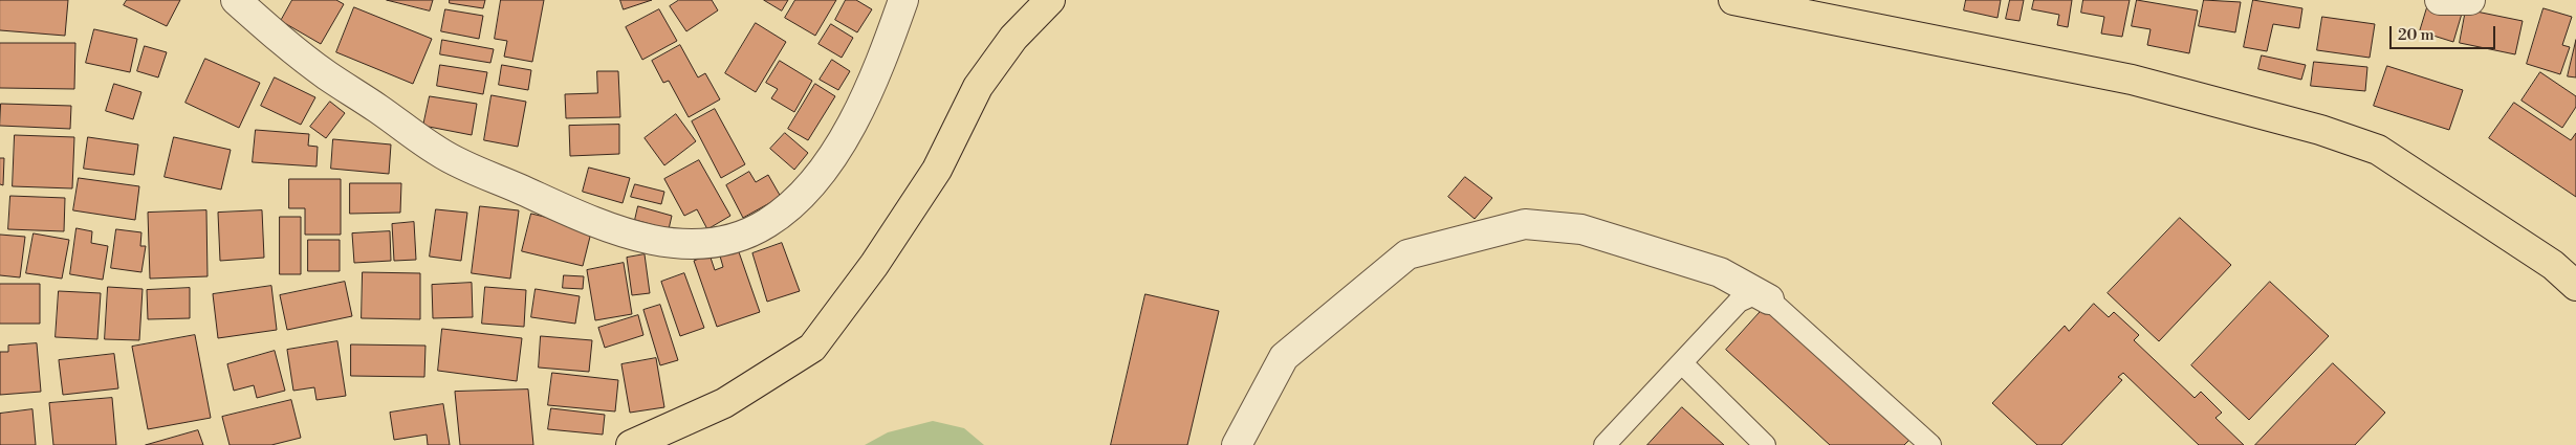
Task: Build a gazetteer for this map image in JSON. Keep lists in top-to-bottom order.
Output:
{
  "scale_bar": "20 m"
}
